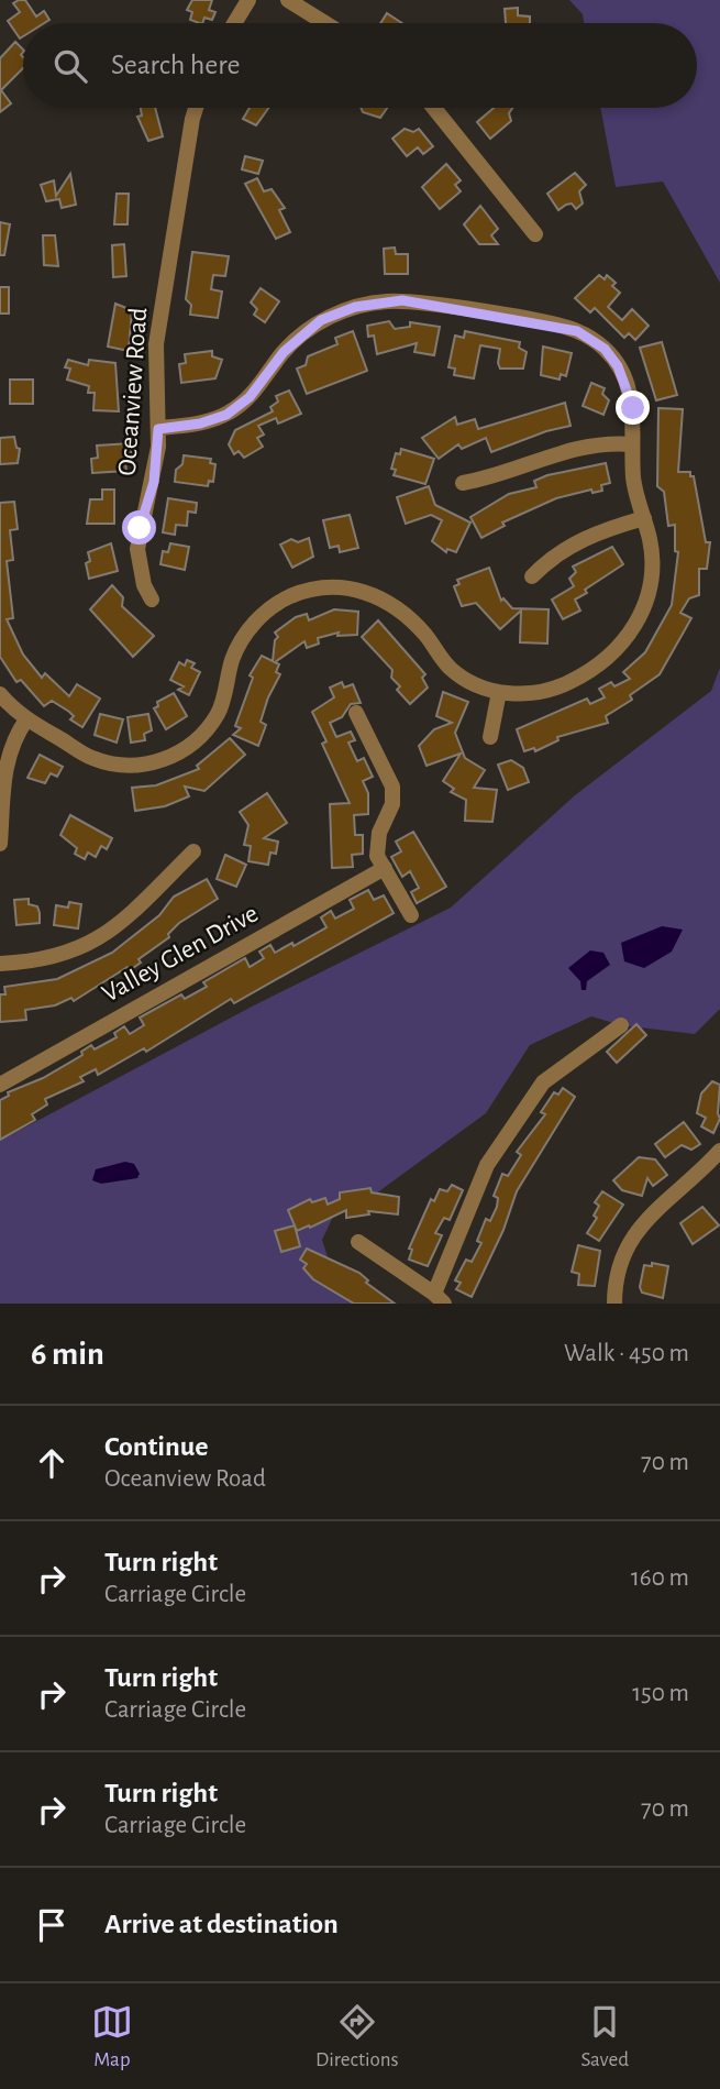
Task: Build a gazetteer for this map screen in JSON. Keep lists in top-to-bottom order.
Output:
{
  "streets": {
    "street": ["Oceanview Road", "Valley Glen Drive"]
  },
  "page": {
    "search": "Search here",
    "heading": ["6 min", "Walk · 450 m"],
    "list": [
      ["Continue", "Oceanview Road", "70 m"],
      ["Turn right", "Carriage Circle", "160 m"],
      ["Turn right", "Carriage Circle", "150 m"],
      ["Turn right", "Carriage Circle", "70 m"],
      "Arrive at destination"
    ],
    "nav": ["Map", "Directions", "Saved"]
  }
}
